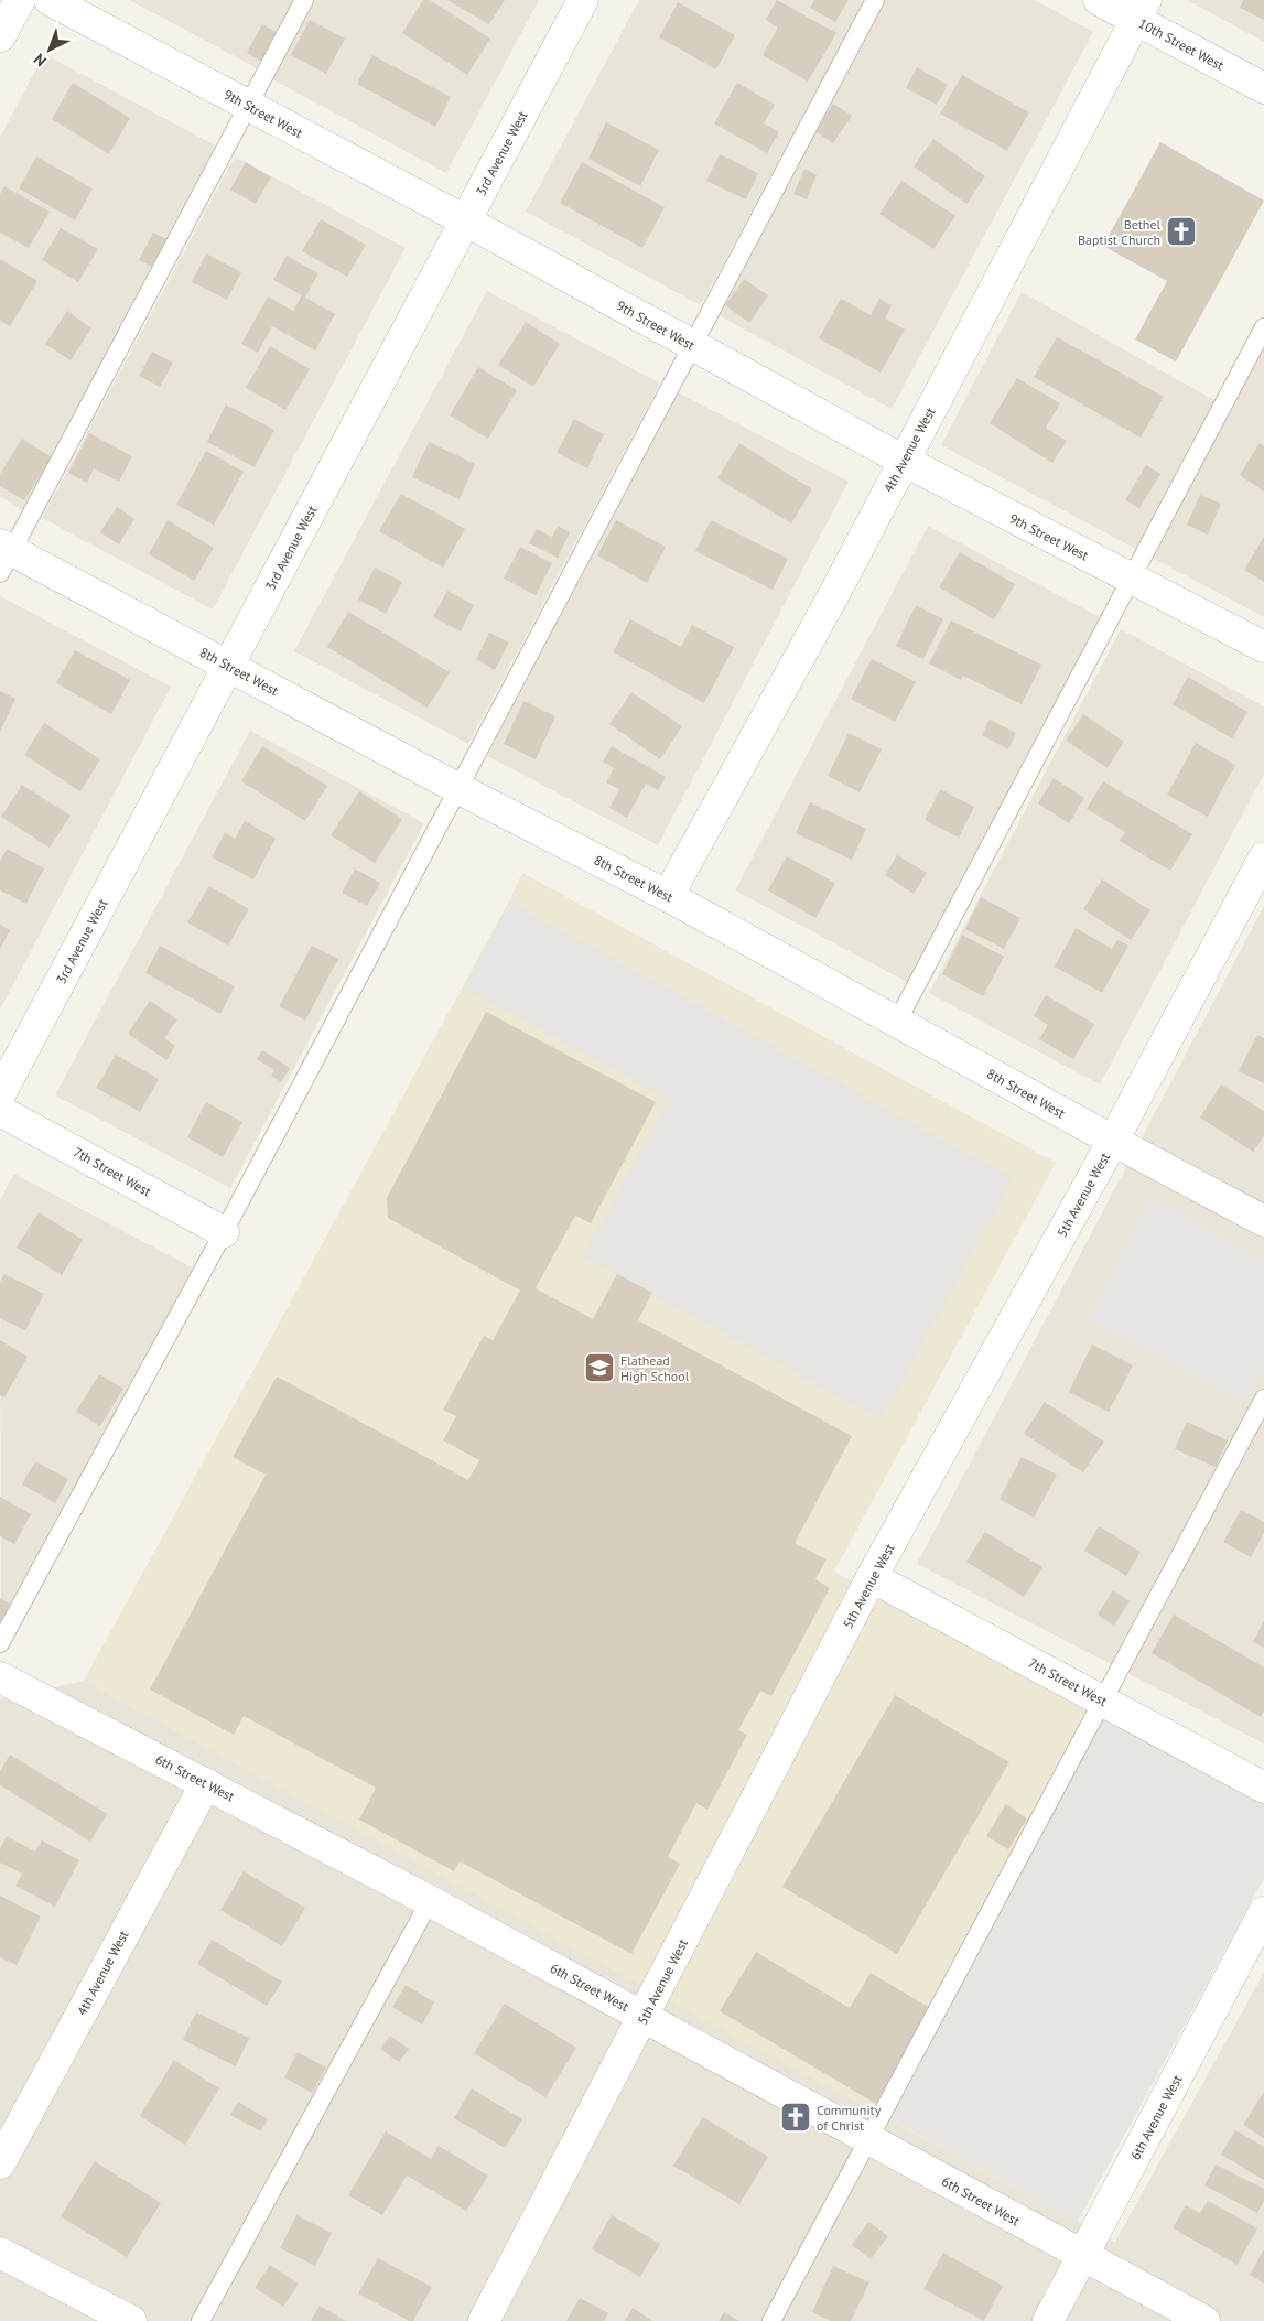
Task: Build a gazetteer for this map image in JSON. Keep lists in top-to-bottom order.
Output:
{
  "streets": {
    "street": [
      "10th Street West",
      "9th Street West",
      "3rd Avenue West",
      "4th Avenue West",
      "8th Street West",
      "7th Street West",
      "5th Avenue West",
      "6th Street West",
      "6th Avenue West"
    ]
  },
  "crossings": [
    ["10th Street West", "4th Avenue West"],
    ["9th Street West", "3rd Avenue West"],
    ["9th Street West", "4th Avenue West"],
    ["3rd Avenue West", "8th Street West"],
    ["4th Avenue West", "8th Street West"],
    ["4th Avenue West", "6th Street West"],
    ["8th Street West", "5th Avenue West"],
    ["7th Street West", "5th Avenue West"],
    ["5th Avenue West", "6th Street West"],
    ["6th Street West", "6th Avenue West"]
  ],
  "places": {
    "church": ["Bethel Baptist Church", "Community of Christ"],
    "school or university": ["Flathead High School"]
  },
  "north": "bottom left"
}
